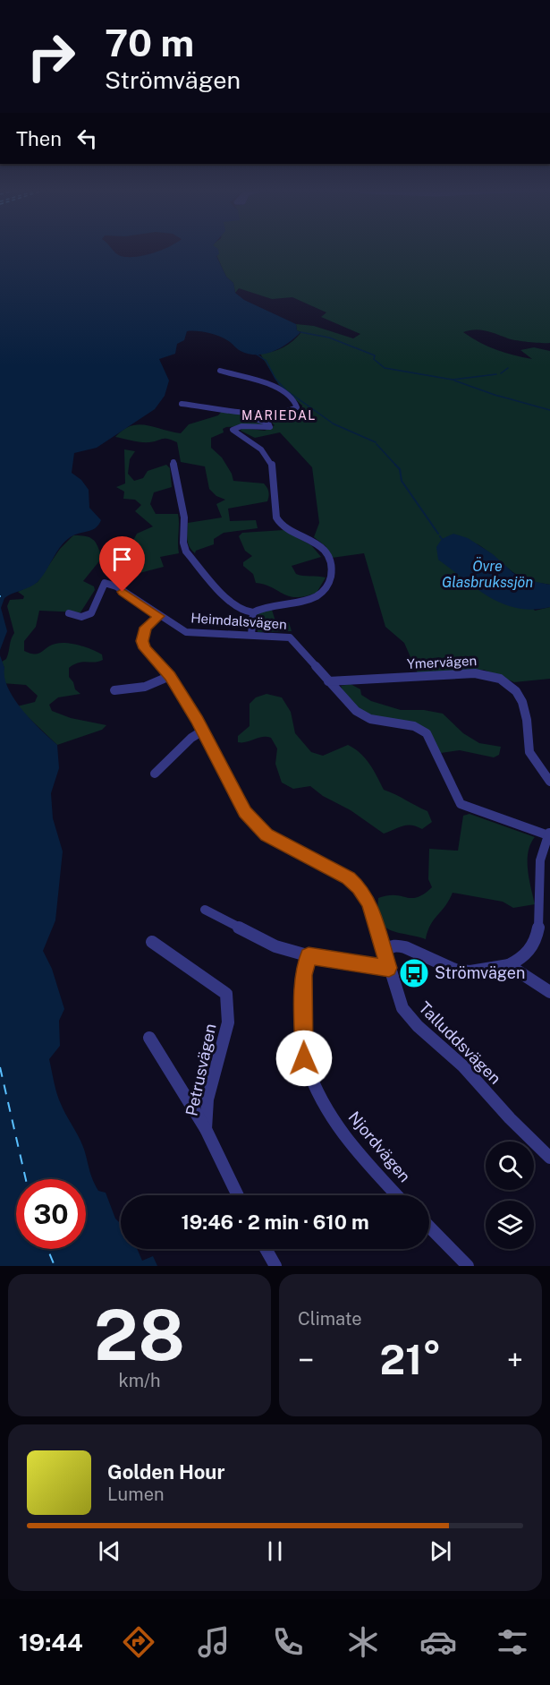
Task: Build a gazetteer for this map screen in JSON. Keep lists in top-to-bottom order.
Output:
{
  "streets": {
    "street": [
      "Heimdalsvägen",
      "Ymervägen",
      "Talluddsvägen",
      "Petrusvägen",
      "Njordvägen"
    ]
  },
  "crossings": [
    ["Heimdalsvägen", "Ymervägen"],
    ["Heimdalsvägen", "Talluddsvägen"]
  ],
  "districts": ["MARIEDAL"],
  "water": ["Övre Glasbrukssjön"],
  "places": {
    "bus stop": ["Strömvägen"]
  },
  "page": {
    "turn": ["70 m", "Strömvägen"],
    "then": "Then",
    "limit": "30",
    "trip": "19:46 · 2 min · 610 m",
    "tile": [
      ["28", "km/h"],
      "Climate"
    ],
    "heat": ["−", "21°", "+"],
    "song": ["Golden Hour", "Lumen"],
    "tabs": "19:44"
  }
}
